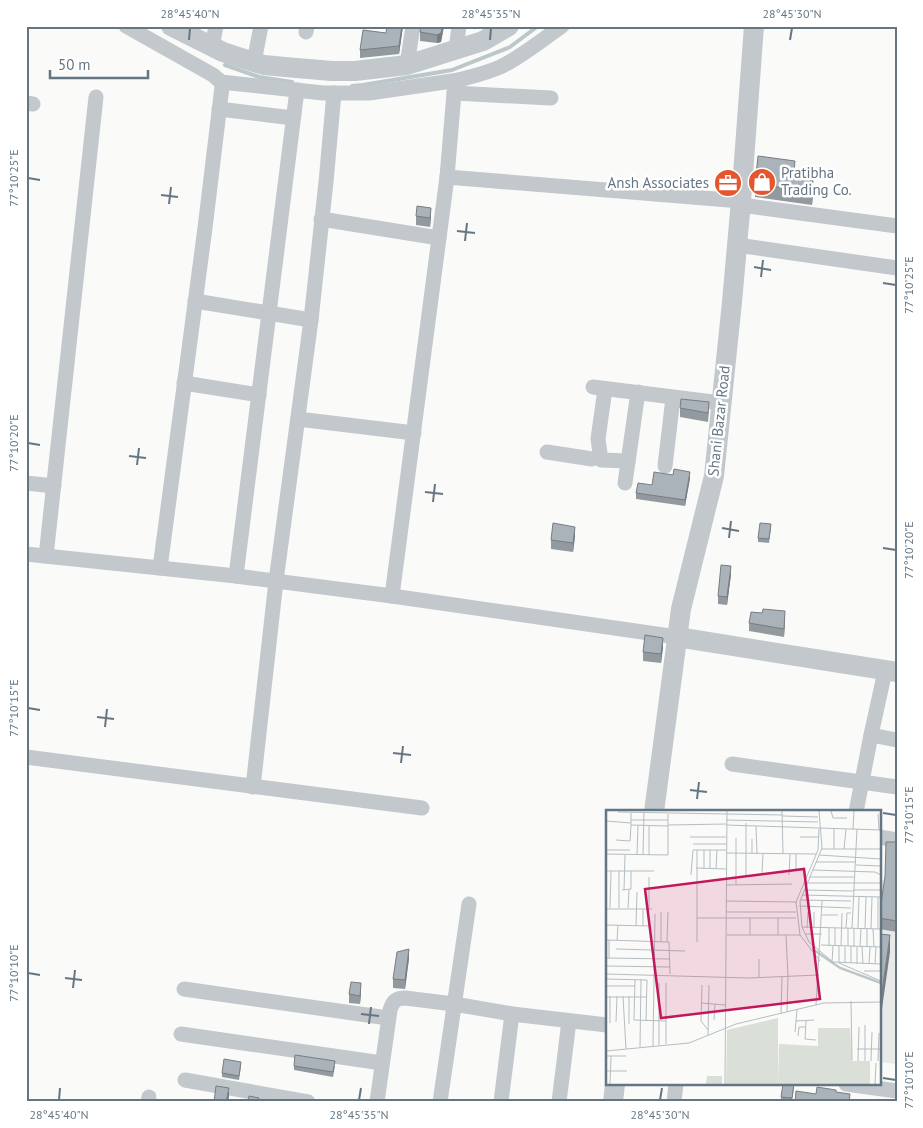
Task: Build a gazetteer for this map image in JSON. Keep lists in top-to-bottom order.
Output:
{
  "streets": {
    "street": ["Shani Bazar Road"]
  },
  "places": {
    "shop": ["Pratibha Trading Co."],
    "office": ["Ansh Associates"]
  },
  "scale_bar": "50 m",
  "coordinates": [
    "28°45'40\"N",
    "28°45'35\"N",
    "28°45'30\"N",
    "77°10'25\"E",
    "77°10'20\"E",
    "77°10'15\"E",
    "77°10'10\"E"
  ]
}
